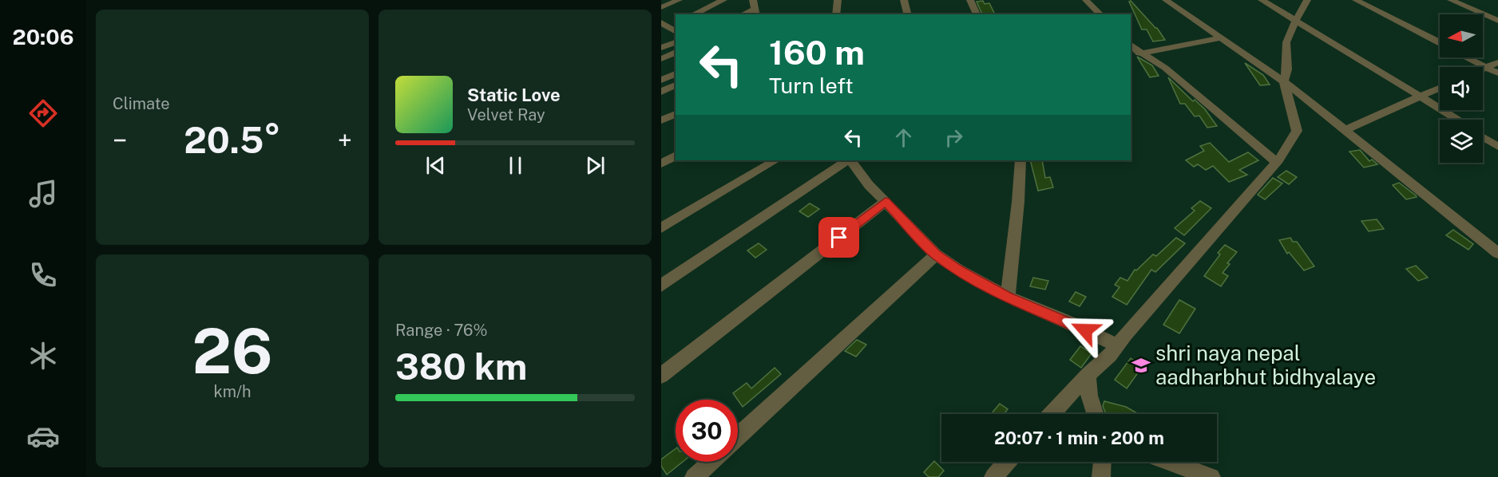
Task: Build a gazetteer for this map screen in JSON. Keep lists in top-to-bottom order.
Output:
{
  "places": {
    "school or university": ["shri naya nepal aadharbhut bidhyalaye"]
  },
  "north": "left",
  "page": {
    "tabs": "20:06",
    "tile": [
      "Climate",
      ["26", "km/h"],
      ["Range · 76%", "380 km"]
    ],
    "turn": ["160 m", "Turn left"],
    "song": ["Static Love", "Velvet Ray"],
    "heat": ["−", "20.5°", "+"],
    "limit": "30",
    "trip": "20:07 · 1 min · 200 m"
  }
}
